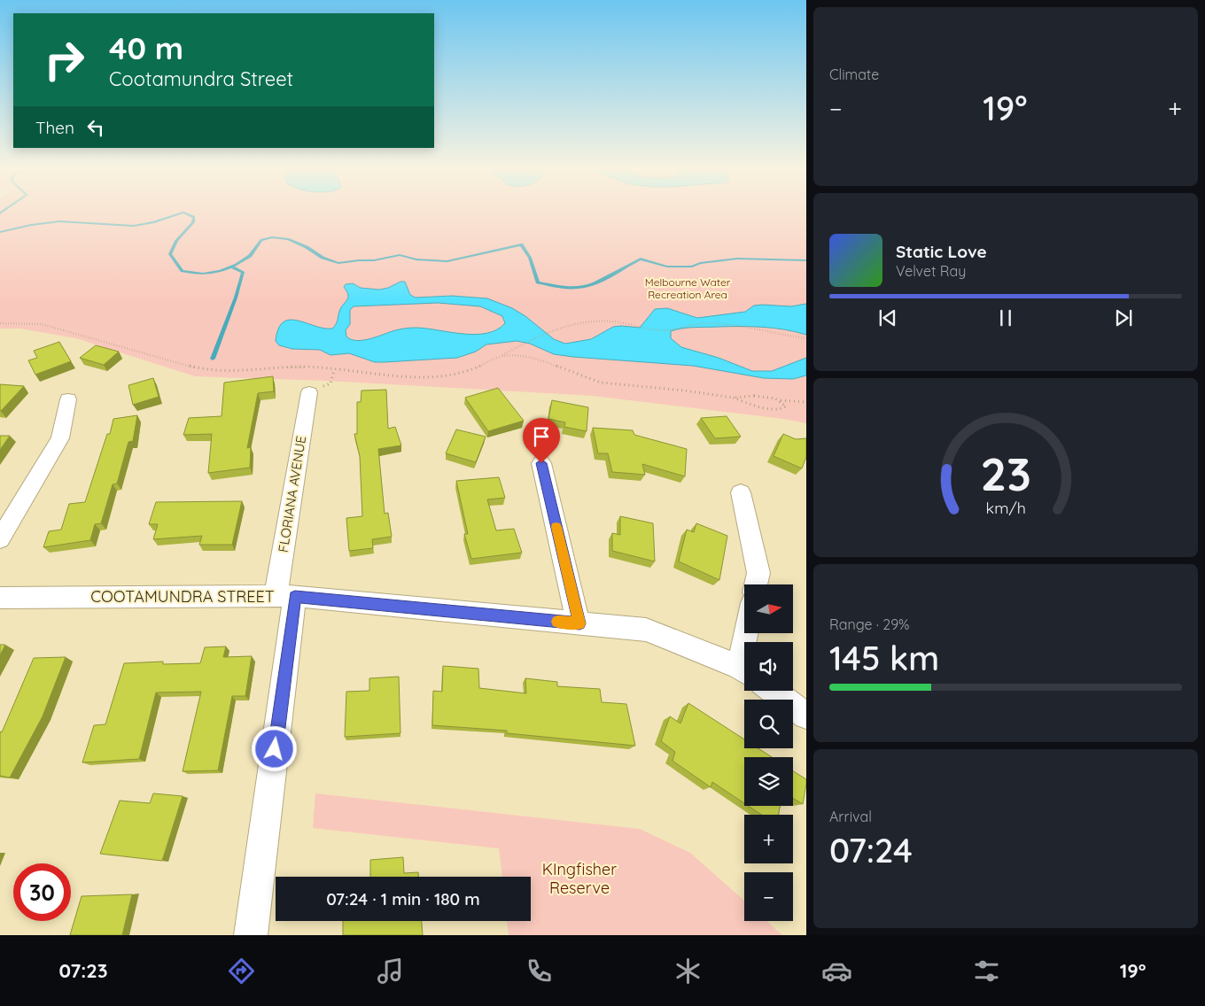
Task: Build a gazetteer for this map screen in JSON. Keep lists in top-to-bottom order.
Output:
{
  "streets": {
    "street": ["FLORIANA AVENUE", "COOTAMUNDRA STREET"]
  },
  "crossings": [
    ["FLORIANA AVENUE", "COOTAMUNDRA STREET"]
  ],
  "parks": ["Melbourne Water Recreation Area", "KIngfisher Reserve"],
  "north": "right",
  "page": {
    "tile": [
      "Climate",
      ["Range · 29%", "145 km"],
      ["Arrival", "07:24"]
    ],
    "turn": ["40 m", "Cootamundra Street"],
    "heat": ["−", "19°", "+"],
    "then": "Then",
    "song": ["Static Love", "Velvet Ray"],
    "map_buttons": ["+", "−"],
    "limit": "30",
    "trip": "07:24 · 1 min · 180 m",
    "tabs": ["07:23", "19°"],
    "gauge": ["23", "km/h"]
  }
}
